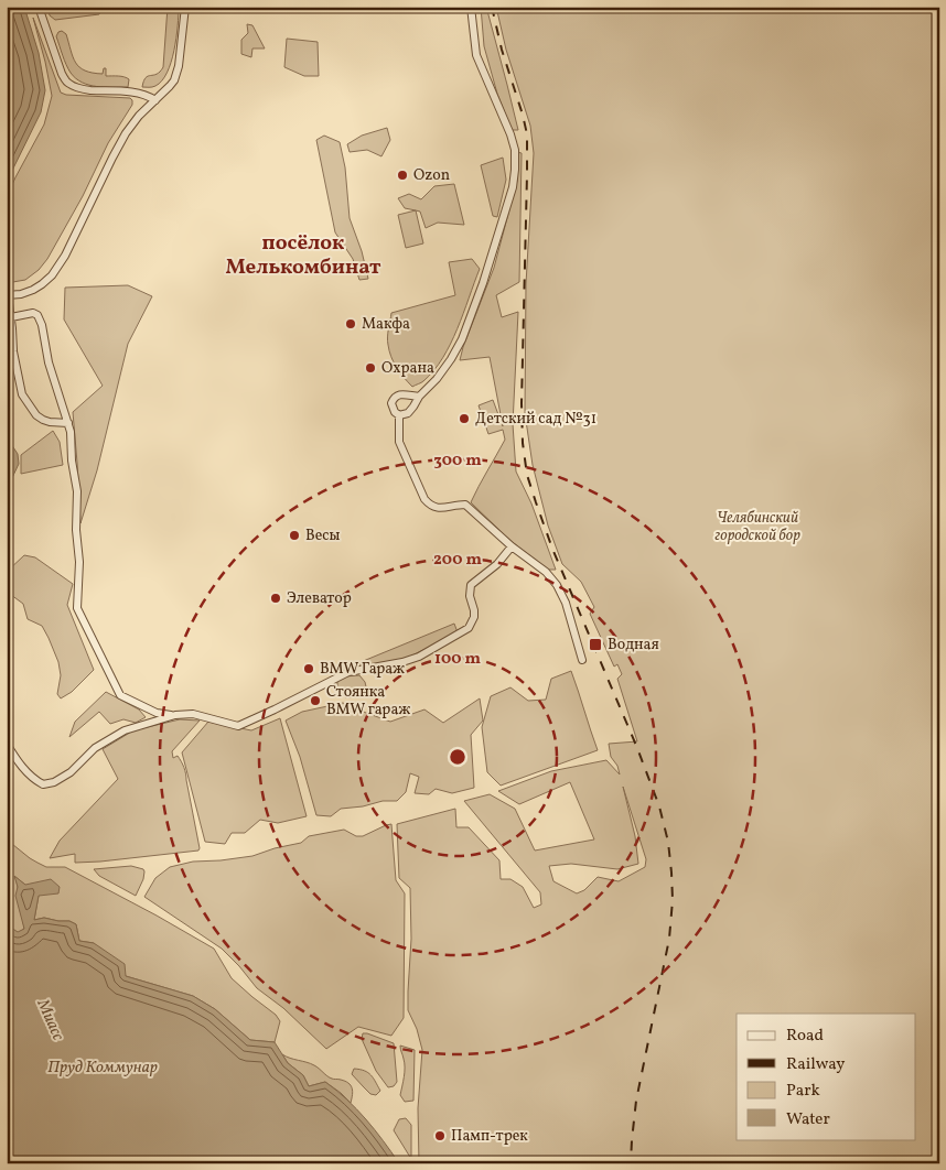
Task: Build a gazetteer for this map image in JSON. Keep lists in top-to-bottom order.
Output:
{
  "districts": ["посёлок Мелькомбинат"],
  "water": ["Миасс", "Пруд Коммунар"],
  "parks": ["Челябинский городской бор"],
  "places": {
    "other": [
      "Ozon",
      "Макфа",
      "Охрана",
      "Детский сад №31",
      "Весы",
      "Элеватор",
      "BMW Гараж",
      "Стоянка BMW гараж",
      "Памп-трек"
    ],
    "transit": ["Водная"]
  },
  "legend": [
    "Road",
    "Railway",
    "Park",
    "Water"
  ],
  "rings": ["300 m", "200 m", "100 m"]
}
